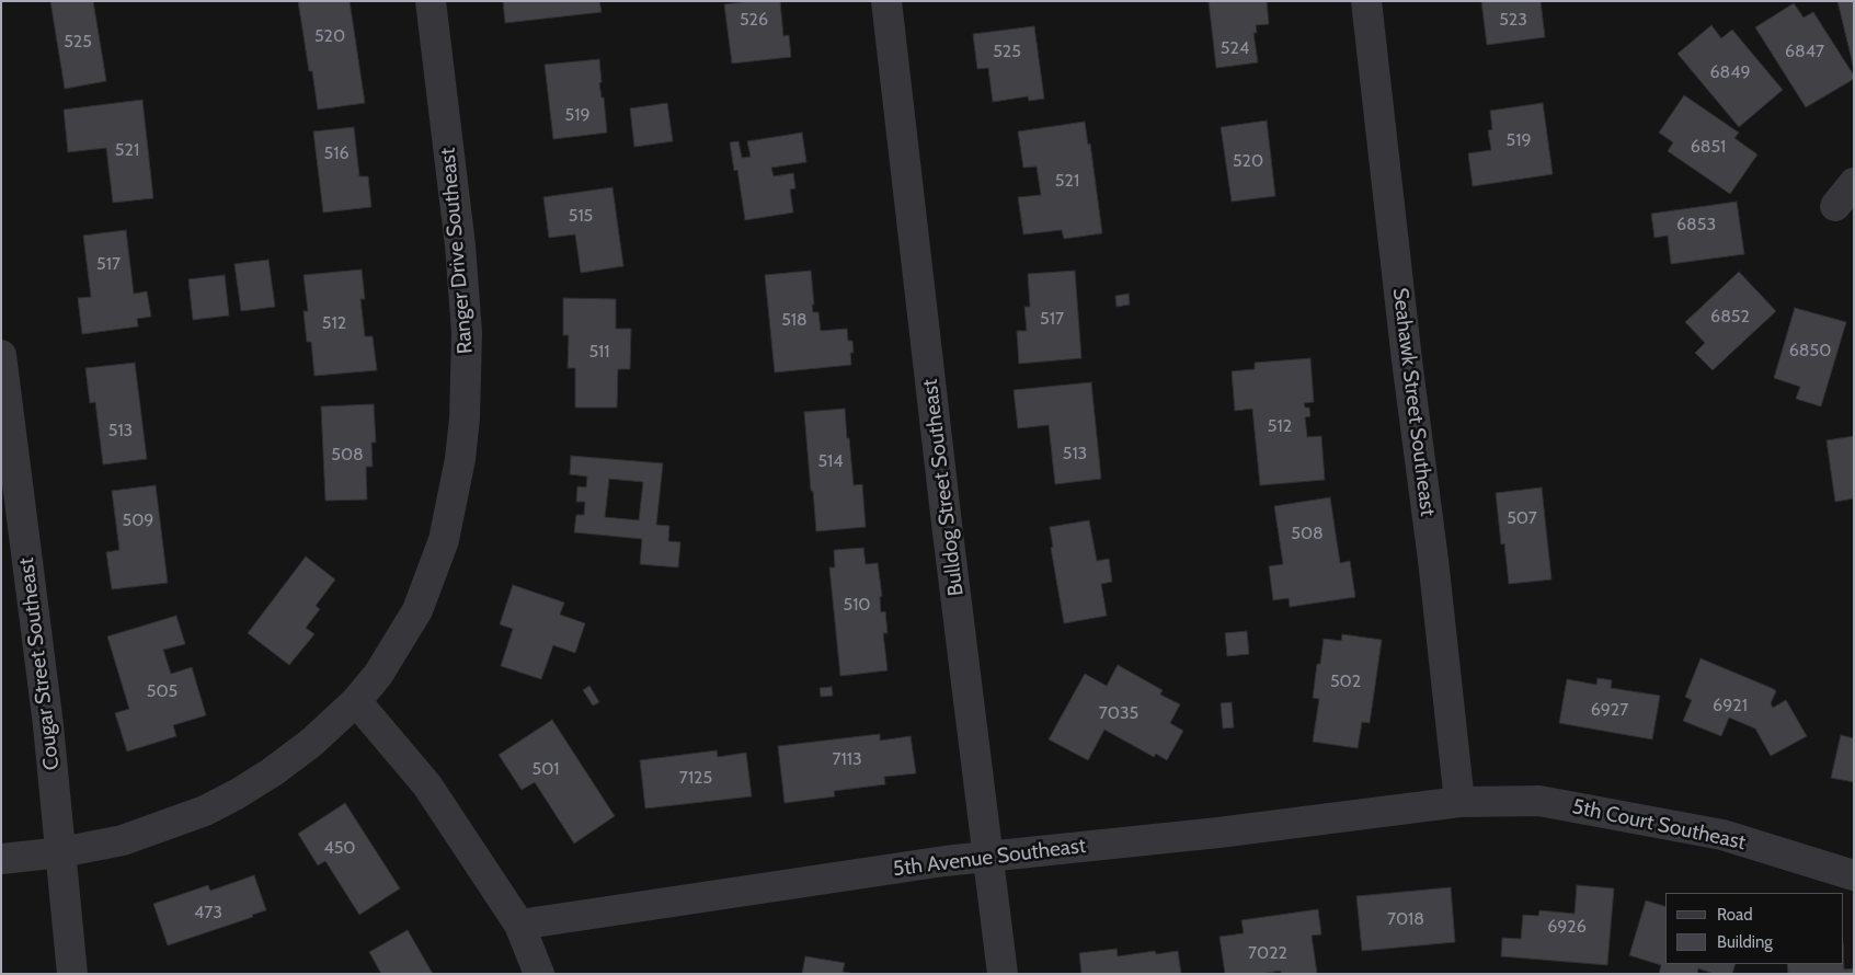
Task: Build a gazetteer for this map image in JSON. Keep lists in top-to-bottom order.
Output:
{
  "streets": {
    "street": [
      "Ranger Drive Southeast",
      "Seahawk Street Southeast",
      "Bulldog Street Southeast",
      "Cougar Street Southeast",
      "5th Court Southeast",
      "5th Avenue Southeast"
    ]
  },
  "crossings": [
    ["Ranger Drive Southeast", "Cougar Street Southeast"],
    ["Seahawk Street Southeast", "5th Court Southeast"],
    ["Seahawk Street Southeast", "5th Avenue Southeast"],
    ["Bulldog Street Southeast", "5th Avenue Southeast"],
    ["5th Court Southeast", "5th Avenue Southeast"]
  ],
  "house_numbers": [
    "526",
    "523",
    "520",
    "525",
    "524",
    "525",
    "6847",
    "6849",
    "519",
    "519",
    "6851",
    "521",
    "516",
    "520",
    "521",
    "515",
    "6853",
    "517",
    "6852",
    "517",
    "518",
    "512",
    "6850",
    "511",
    "512",
    "513",
    "513",
    "508",
    "514",
    "507",
    "509",
    "508",
    "510",
    "502",
    "505",
    "6921",
    "6927",
    "7035",
    "7113",
    "501",
    "7125",
    "450",
    "473",
    "7018",
    "6926",
    "7022"
  ],
  "legend": ["Road", "Building"]
}
